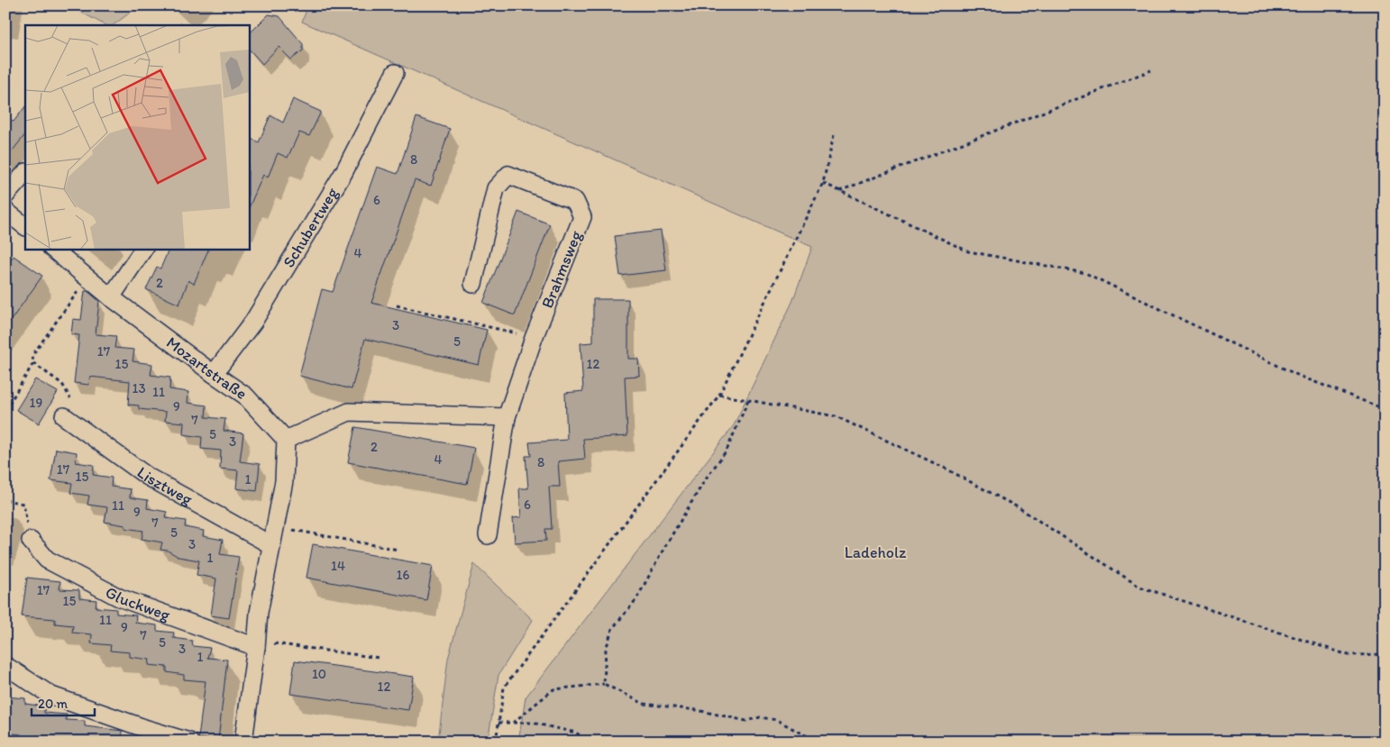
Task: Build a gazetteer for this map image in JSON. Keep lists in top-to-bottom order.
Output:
{
  "streets": {
    "street": [
      "Schubertweg",
      "Brahmsweg",
      "Mozartstraße",
      "Lisztweg",
      "Gluckweg"
    ]
  },
  "crossings": [
    ["Schubertweg", "Mozartstraße"]
  ],
  "parks": ["Ladeholz"],
  "house_numbers": [
    "8",
    "6",
    "4",
    "2",
    "3",
    "5",
    "17",
    "15",
    "12",
    "13",
    "11",
    "19",
    "9",
    "7",
    "5",
    "3",
    "2",
    "4",
    "8",
    "17",
    "15",
    "1",
    "6",
    "11",
    "9",
    "7",
    "5",
    "3",
    "1",
    "14",
    "16",
    "17",
    "15",
    "11",
    "9",
    "7",
    "5",
    "3",
    "1",
    "10",
    "12"
  ],
  "scale_bar": "20 m"
}
